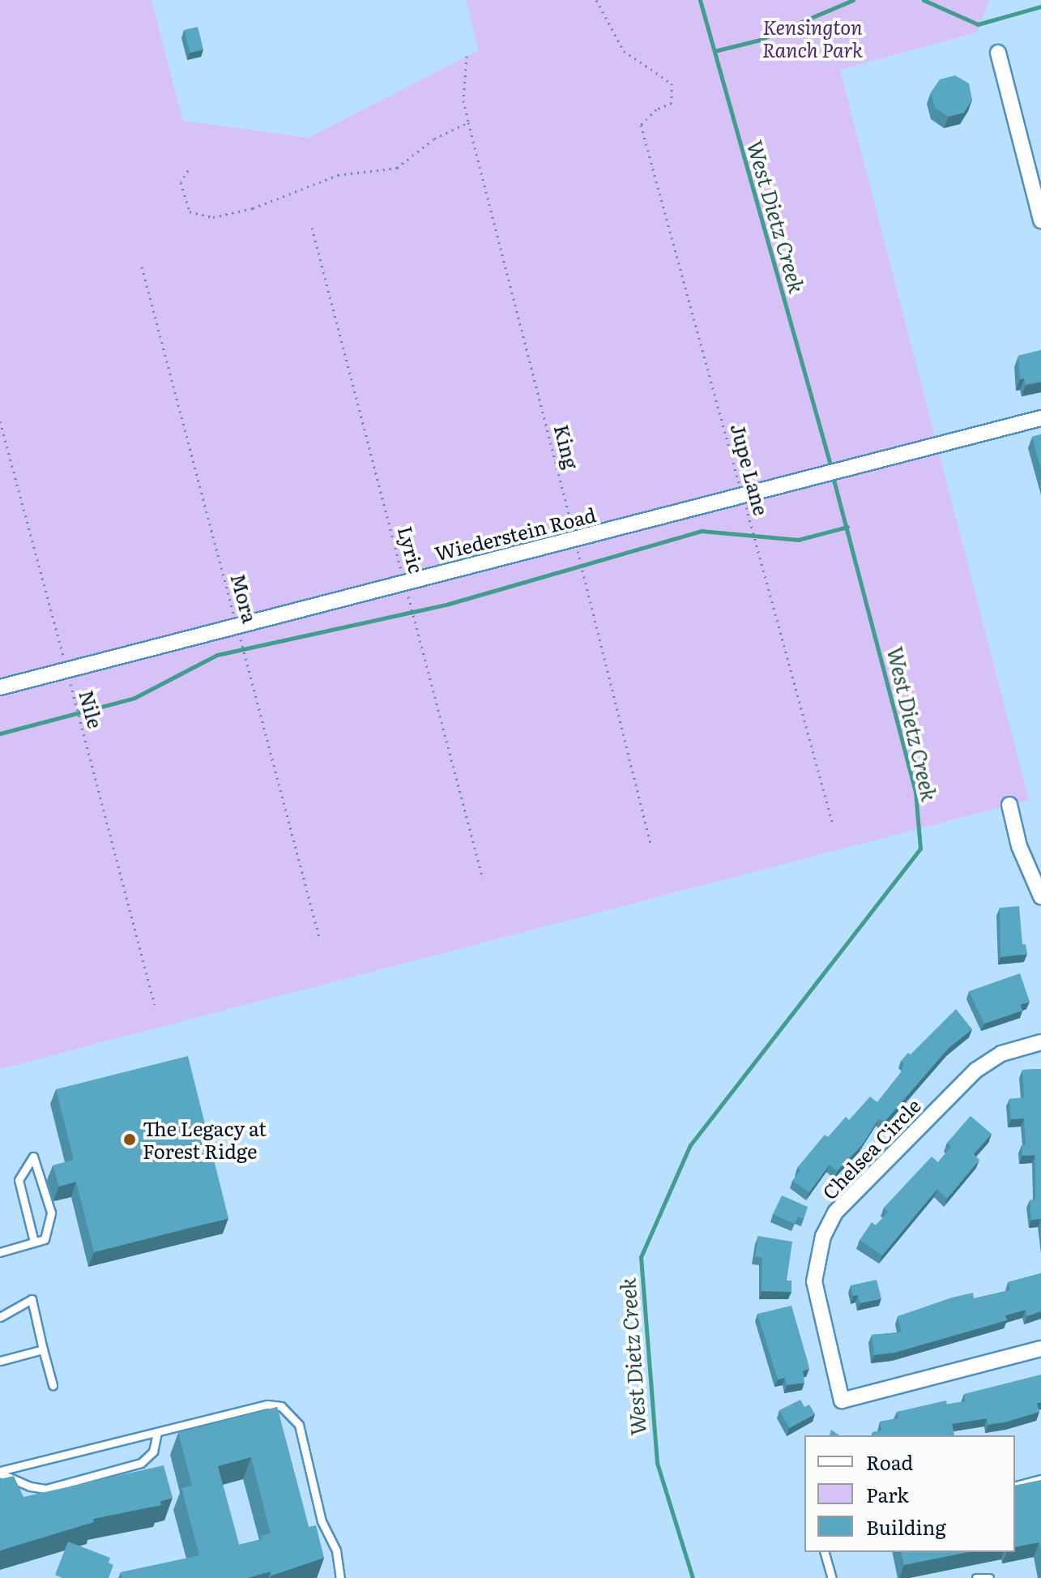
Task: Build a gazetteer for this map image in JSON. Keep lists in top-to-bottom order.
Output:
{
  "streets": {
    "street": ["Wiederstein Road", "Chelsea Circle"],
    "path": [
      "King",
      "Jupe Lane",
      "Lyric",
      "Mora",
      "Nile"
    ]
  },
  "crossings": [
    ["King", "Wiederstein Road"],
    ["Jupe Lane", "Wiederstein Road"],
    ["Wiederstein Road", "Lyric"],
    ["Wiederstein Road", "Mora"],
    ["Wiederstein Road", "Nile"]
  ],
  "water": ["West Dietz Creek"],
  "parks": ["Kensington Ranch Park"],
  "places": ["The Legacy at Forest Ridge"],
  "legend": ["Road", "Park", "Building"]
}
